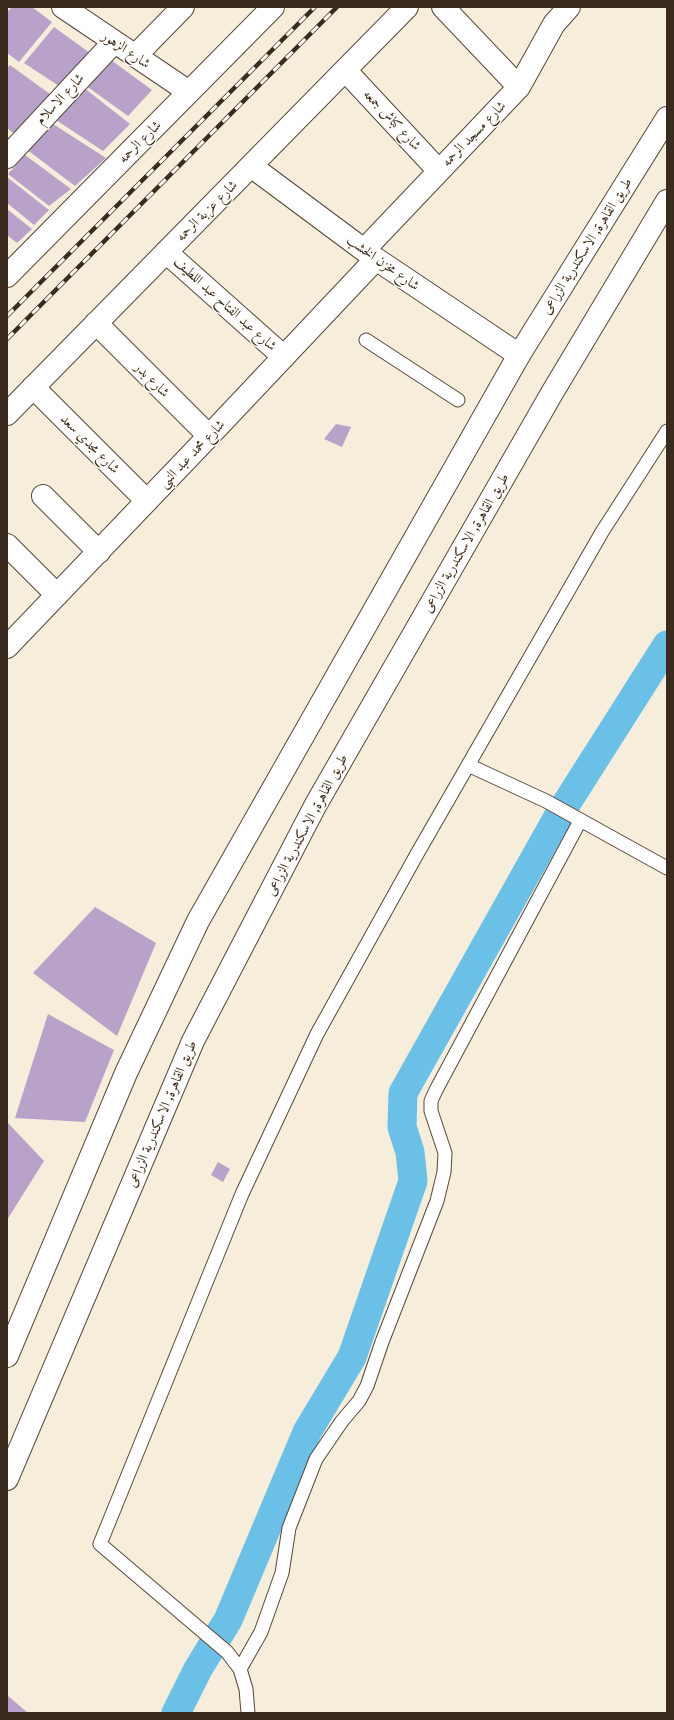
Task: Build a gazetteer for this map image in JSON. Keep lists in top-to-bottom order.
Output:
{
  "streets": {
    "main road": [
      "شارع الزهور",
      "شارع الاسلام",
      "شارع كباش جمعه",
      "شارع مسجد الرحمه",
      "شارع الرحمه",
      "شارع عزبة الرحمه",
      "طريق القاهرة, الاسكندرية الزراعى",
      "شارع مخزن الخشب",
      "شارع عبد الفتاح عبد اللطيف",
      "شارع بدر",
      "شارع مجدي سعد",
      "شارع محمد عبد النبى"
    ]
  },
  "crossings": [
    ["شارع الزهور", "شارع الاسلام"],
    ["شارع الزهور", "شارع الرحمه"],
    ["شارع كباش جمعه", "شارع مسجد الرحمه"],
    ["شارع كباش جمعه", "شارع عزبة الرحمه"],
    ["شارع مسجد الرحمه", "شارع مخزن الخشب"],
    ["شارع مسجد الرحمه", "شارع محمد عبد النبى"],
    ["شارع عزبة الرحمه", "شارع مخزن الخشب"],
    ["شارع عزبة الرحمه", "شارع عبد الفتاح عبد اللطيف"],
    ["شارع عزبة الرحمه", "شارع بدر"],
    ["شارع عزبة الرحمه", "شارع مجدي سعد"],
    ["طريق القاهرة, الاسكندرية الزراعى", "شارع مخزن الخشب"],
    ["شارع مخزن الخشب", "شارع محمد عبد النبى"],
    ["شارع عبد الفتاح عبد اللطيف", "شارع محمد عبد النبى"],
    ["شارع بدر", "شارع محمد عبد النبى"],
    ["شارع مجدي سعد", "شارع محمد عبد النبى"]
  ]
}
